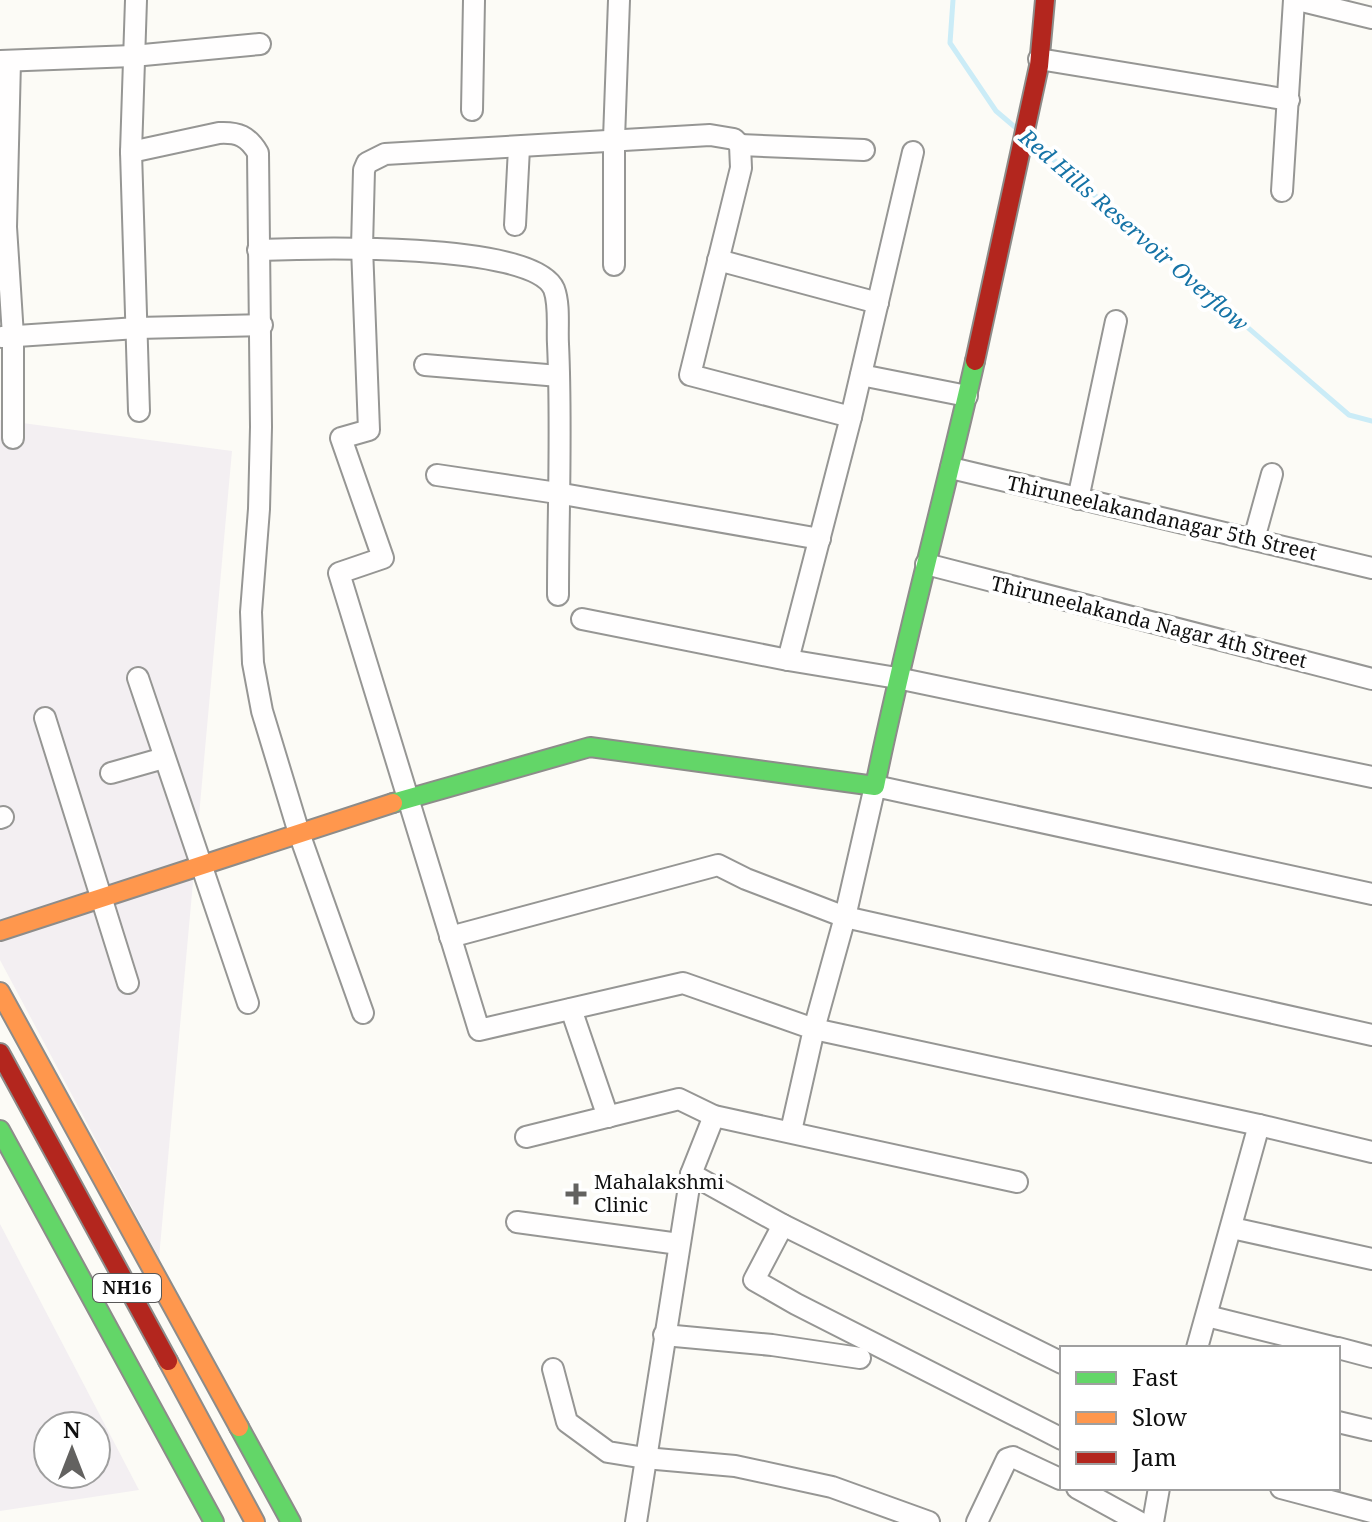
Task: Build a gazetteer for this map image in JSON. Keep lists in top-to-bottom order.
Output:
{
  "streets": {
    "main road": ["NH16"],
    "street": ["Thiruneelakandanagar 5th Street", "Thiruneelakanda Nagar 4th Street"]
  },
  "water": ["Red Hills Reservoir Overflow"],
  "places": {
    "health": ["Mahalakshmi Clinic"]
  },
  "legend": ["Fast", "Slow", "Jam"],
  "north": "top"
}
